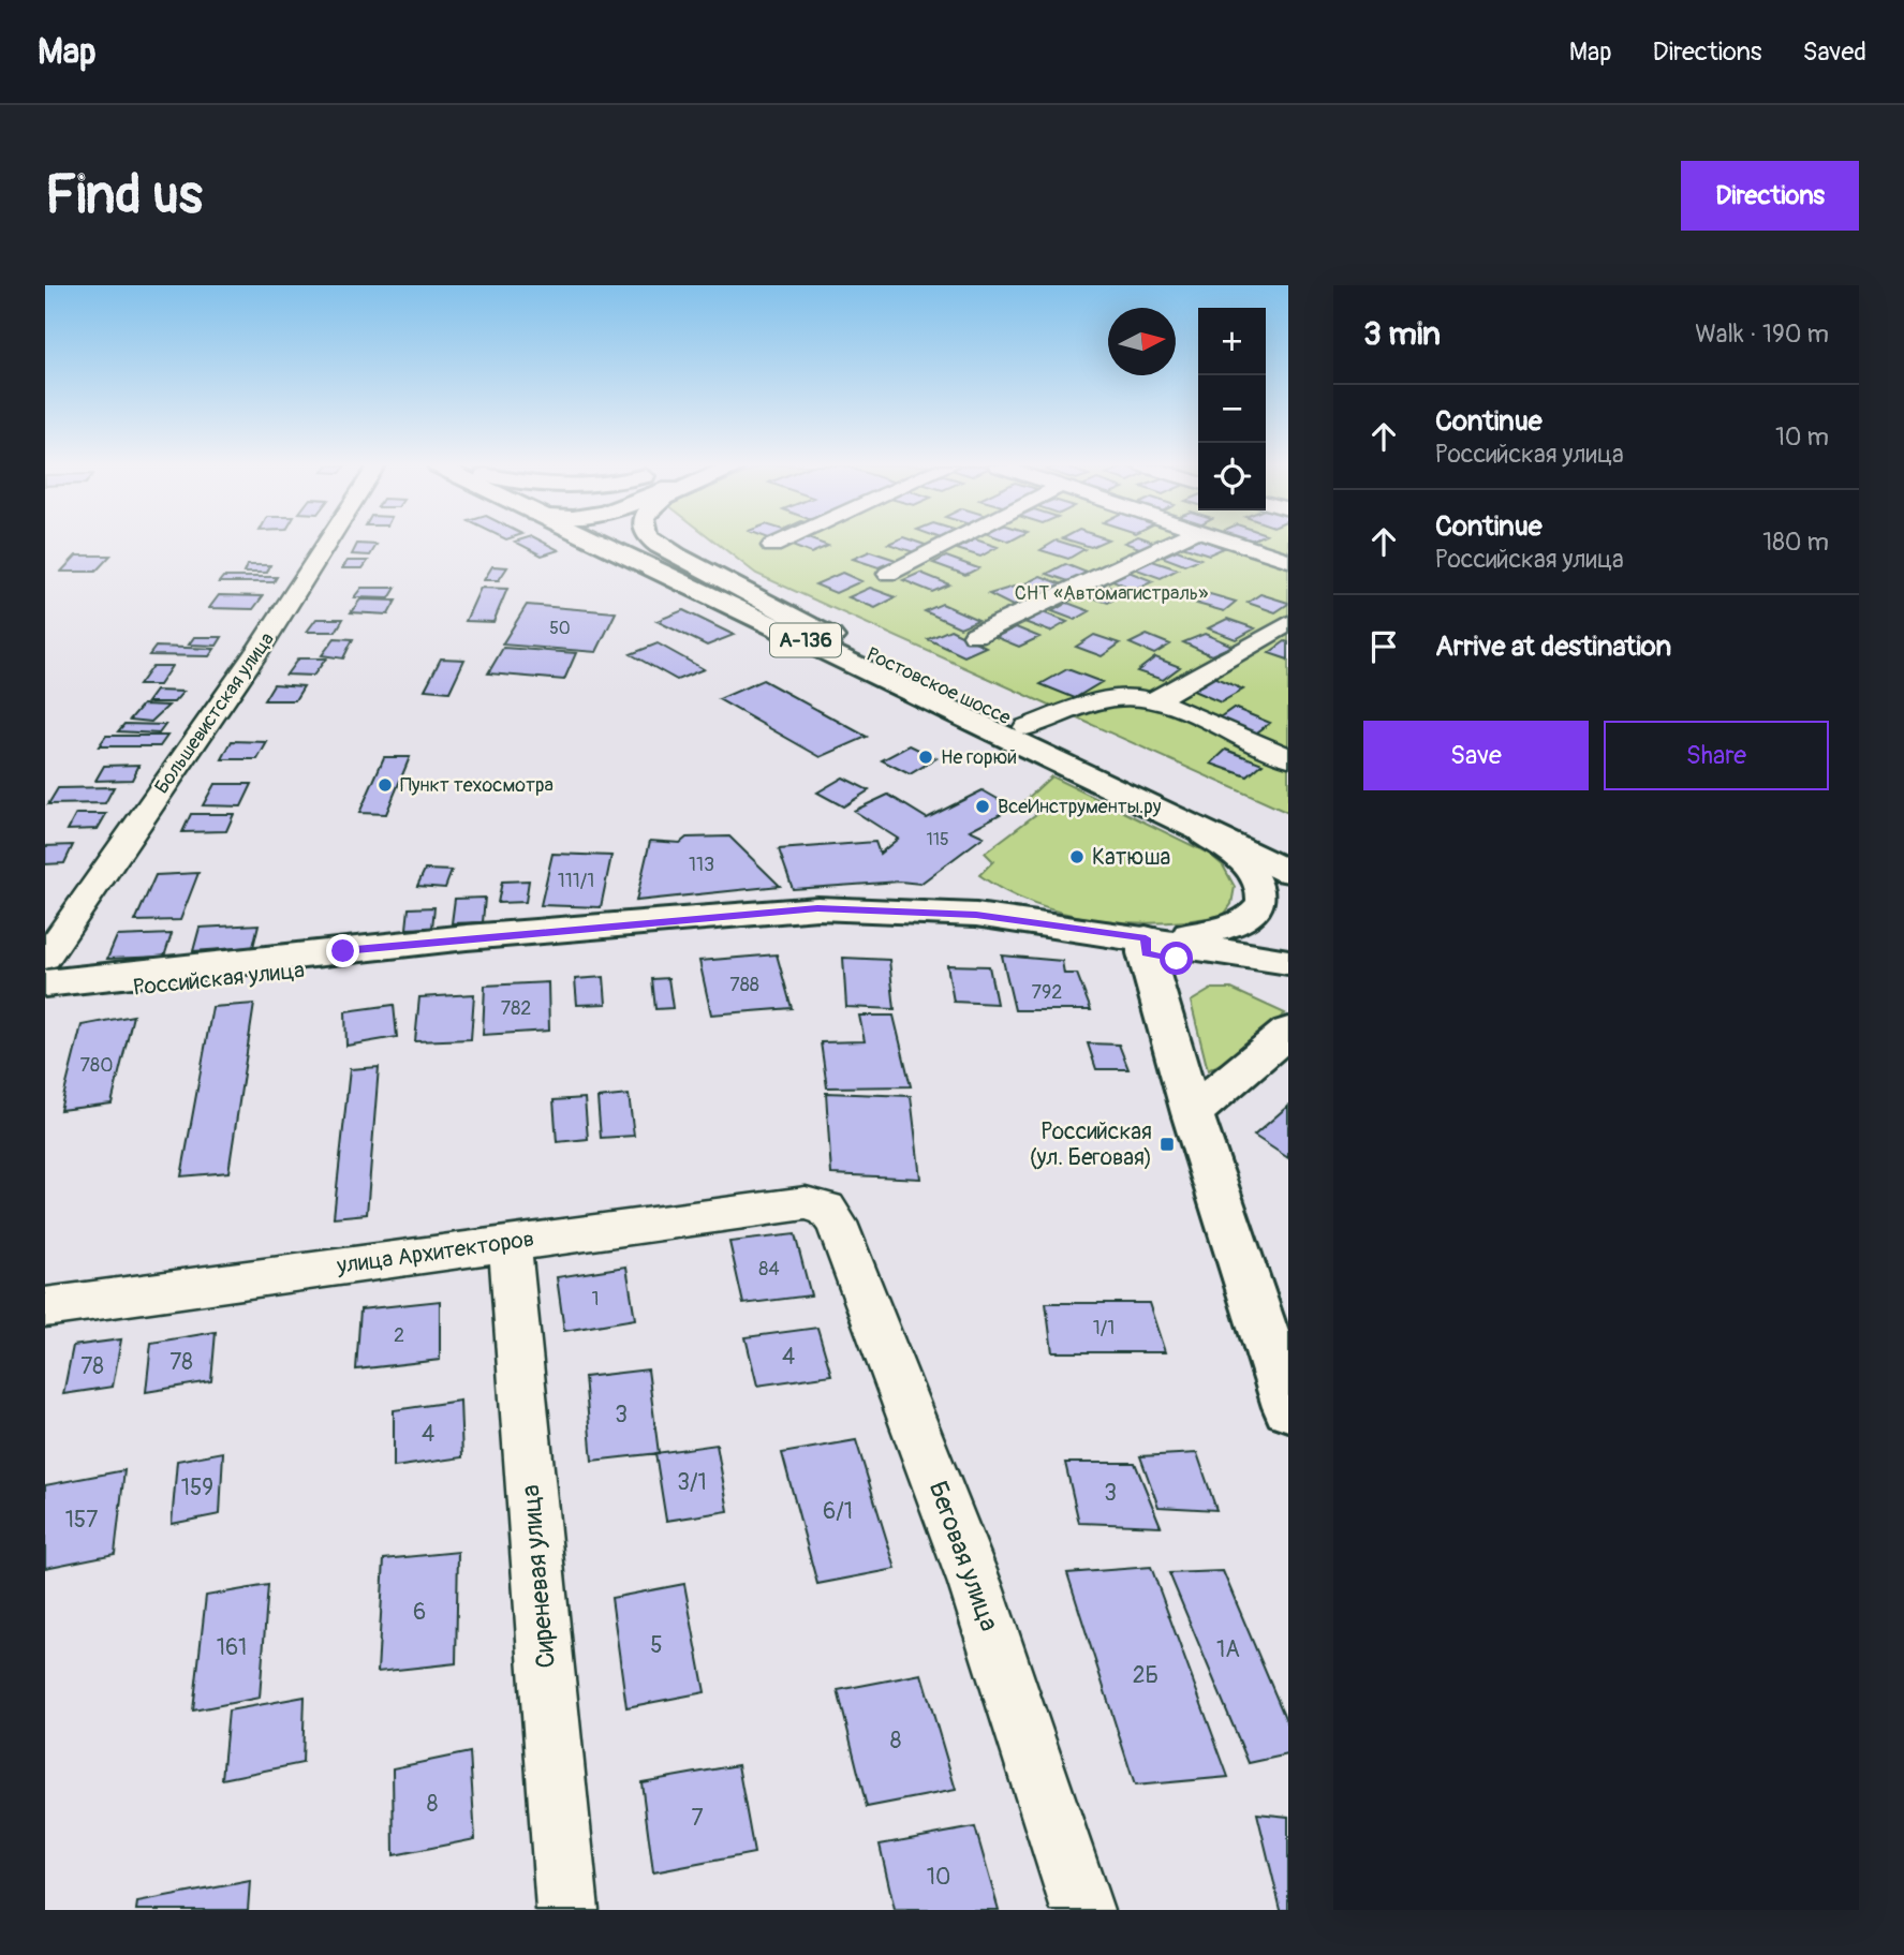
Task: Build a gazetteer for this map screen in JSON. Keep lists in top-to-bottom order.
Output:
{
  "streets": {
    "main road": ["А-136", "Ростовское шоссе", "Российская улица"],
    "street": [
      "Большевистская улица",
      "улица Архитекторов",
      "Беговая улица",
      "Сиреневая улица"
    ]
  },
  "crossings": [
    ["А-136", "Ростовское шоссе"],
    ["А-136", "Российская улица"],
    ["улица Архитекторов", "Беговая улица"],
    ["улица Архитекторов", "Сиреневая улица"]
  ],
  "parks": ["СНТ «Автомагистраль»"],
  "places": {
    "other": [
      "Не горюй",
      "Пункт техосмотра",
      "ВсеИнструменты.ру",
      "Катюша"
    ],
    "transit": ["Российская (ул. Беговая)"]
  },
  "house_numbers": [
    "50",
    "115",
    "113",
    "111/1",
    "788",
    "792",
    "782",
    "780",
    "84",
    "1",
    "1/1",
    "2",
    "4",
    "78",
    "78",
    "3",
    "4",
    "3/1",
    "159",
    "3",
    "6/1",
    "157",
    "6",
    "5",
    "161",
    "1А",
    "2Б",
    "8",
    "8",
    "7",
    "10"
  ],
  "north": "right",
  "page": {
    "header": "Map",
    "nav": ["Map", "Directions", "Saved"],
    "buttons": [
      "Directions",
      ["Save", "Share"]
    ],
    "title": "Find us",
    "heading": ["3 min", "Walk · 190 m"],
    "map_buttons": ["+", "−"],
    "list": [
      ["Continue", "Российская улица", "10 m"],
      ["Continue", "Российская улица", "180 m"],
      "Arrive at destination"
    ]
  }
}
